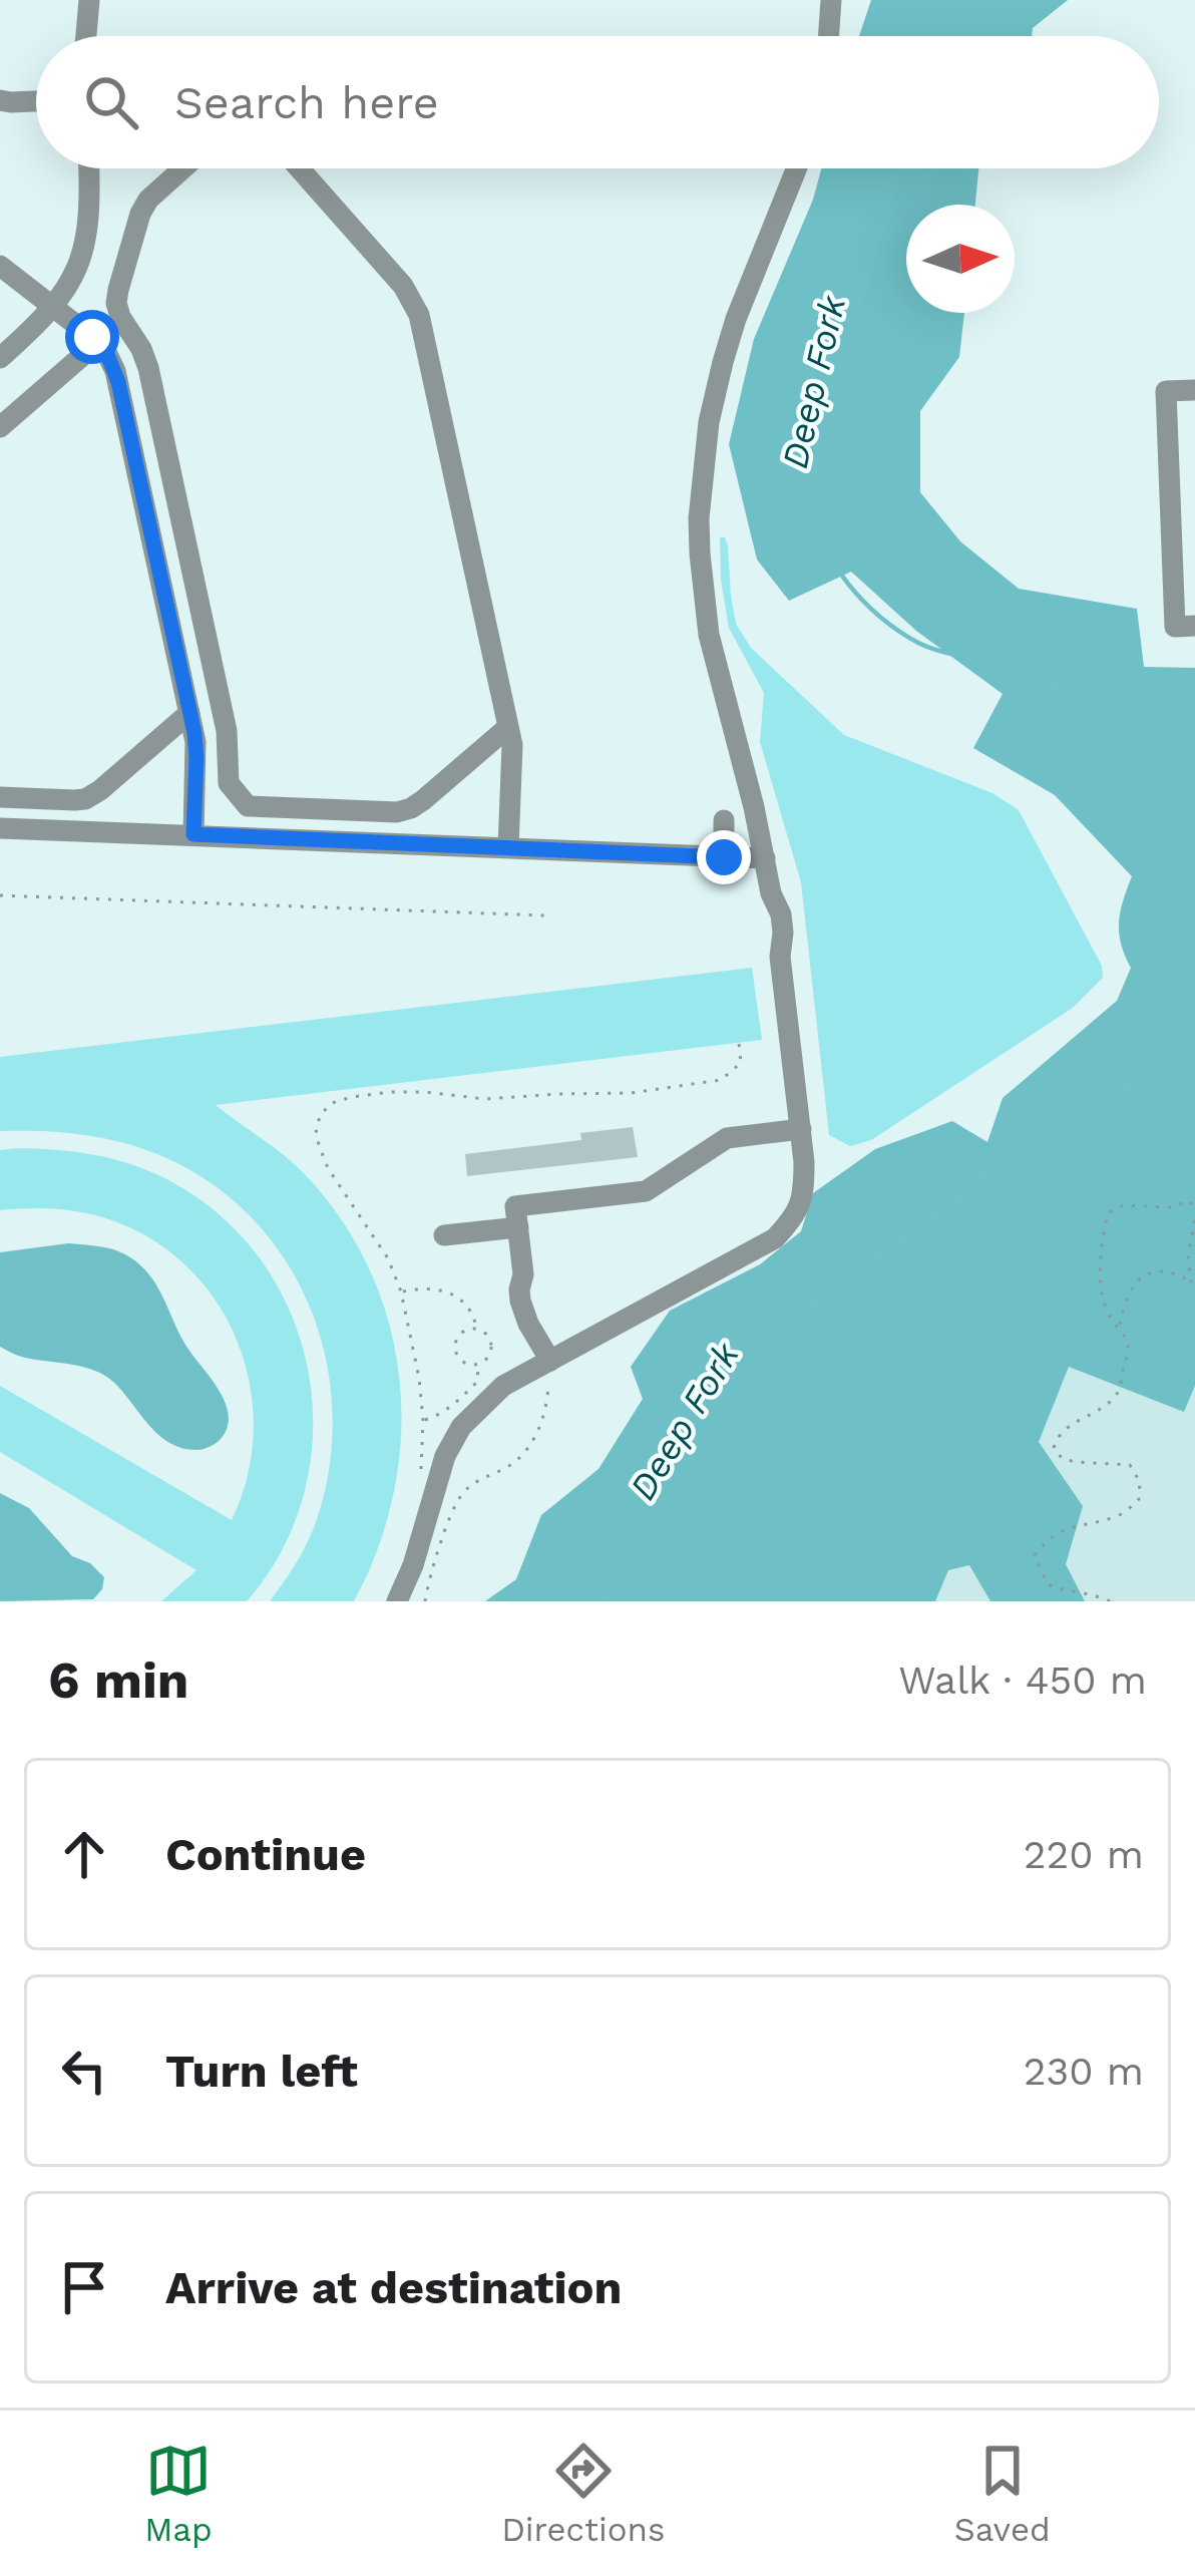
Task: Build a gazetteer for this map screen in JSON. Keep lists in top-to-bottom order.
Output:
{
  "water": ["Deep Fork"],
  "north": "right",
  "page": {
    "search": "Search here",
    "heading": ["6 min", "Walk · 450 m"],
    "list": [
      ["Continue", "220 m"],
      ["Turn left", "230 m"],
      "Arrive at destination"
    ],
    "nav": ["Map", "Directions", "Saved"]
  }
}
